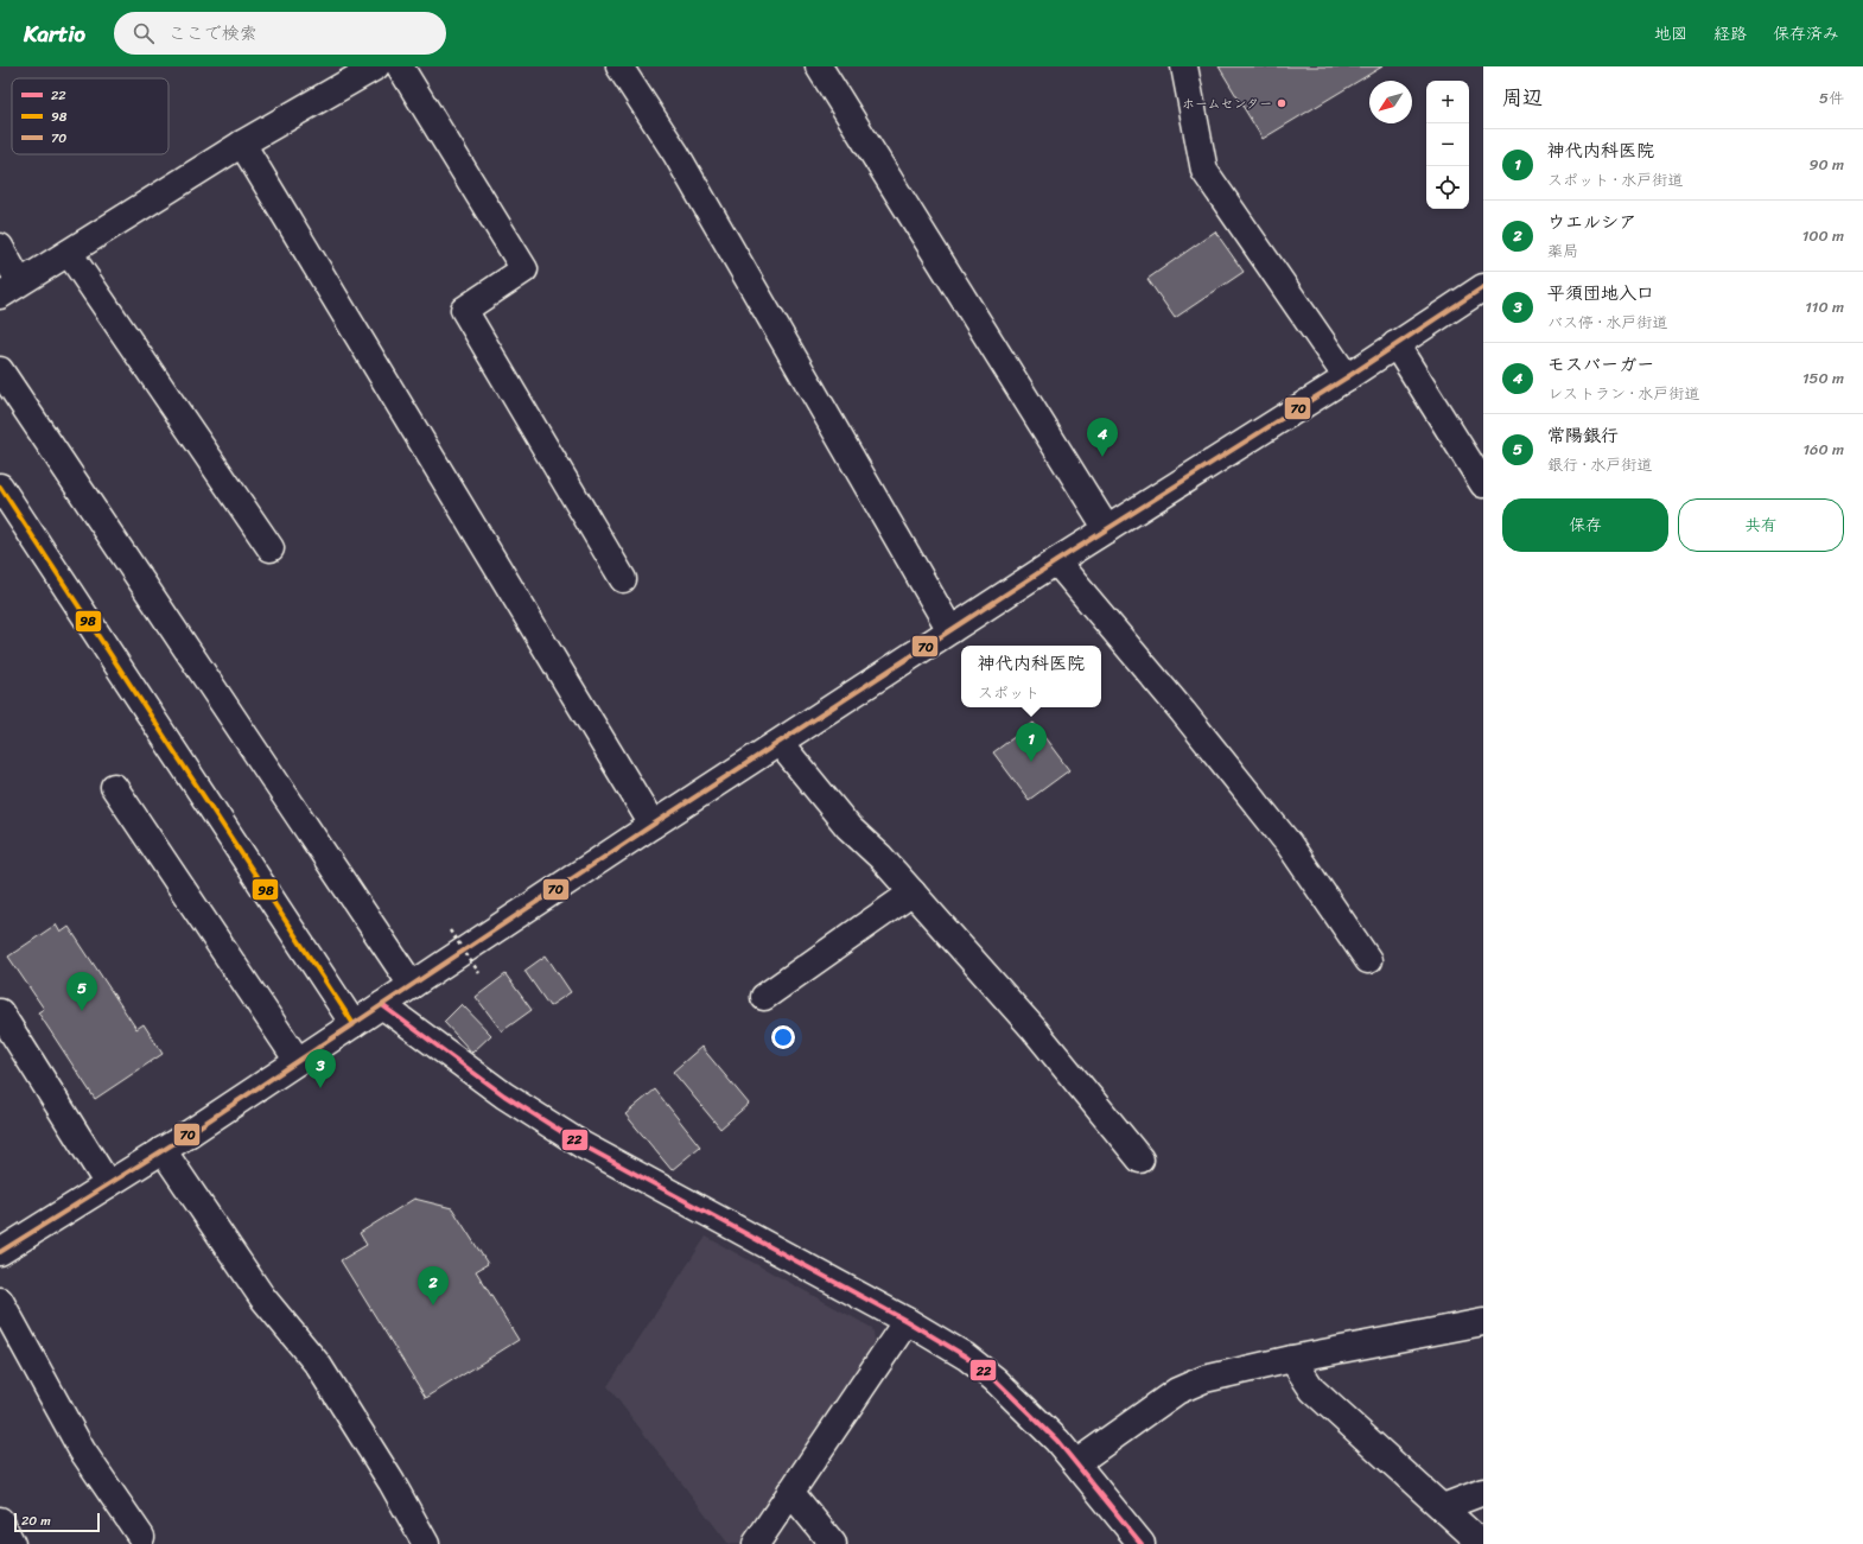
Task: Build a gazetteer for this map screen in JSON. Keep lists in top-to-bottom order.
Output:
{
  "places": ["ホームセンター"],
  "lines": ["transit line 70", "transit line 98", "transit line 22"],
  "legend": ["22", "98", "70"],
  "scale_bar": "20 m",
  "north": "bottom left",
  "page": {
    "header": "Kartio",
    "search": "ここで検索",
    "nav": ["地図", "経路", "保存済み"],
    "heading": ["周辺", "5件"],
    "map_buttons": ["+", "−"],
    "list": [
      {
        "mark": "1",
        "name": "神代内科医院",
        "note": "スポット · 水戸街道",
        "value": "90 m"
      },
      {
        "mark": "2",
        "name": "ウエルシア",
        "note": "薬局",
        "value": "100 m"
      },
      {
        "mark": "3",
        "name": "平須団地入口",
        "note": "バス停 · 水戸街道",
        "value": "110 m"
      },
      {
        "mark": "4",
        "name": "モスバーガー",
        "note": "レストラン · 水戸街道",
        "value": "150 m"
      },
      {
        "mark": "5",
        "name": "常陽銀行",
        "note": "銀行 · 水戸街道",
        "value": "160 m"
      }
    ],
    "pins": [
      "4",
      "1",
      "5",
      "3",
      "2"
    ],
    "buttons": ["保存", "共有"],
    "popup": ["神代内科医院", "スポット"],
    "scale": "20 m"
  }
}
